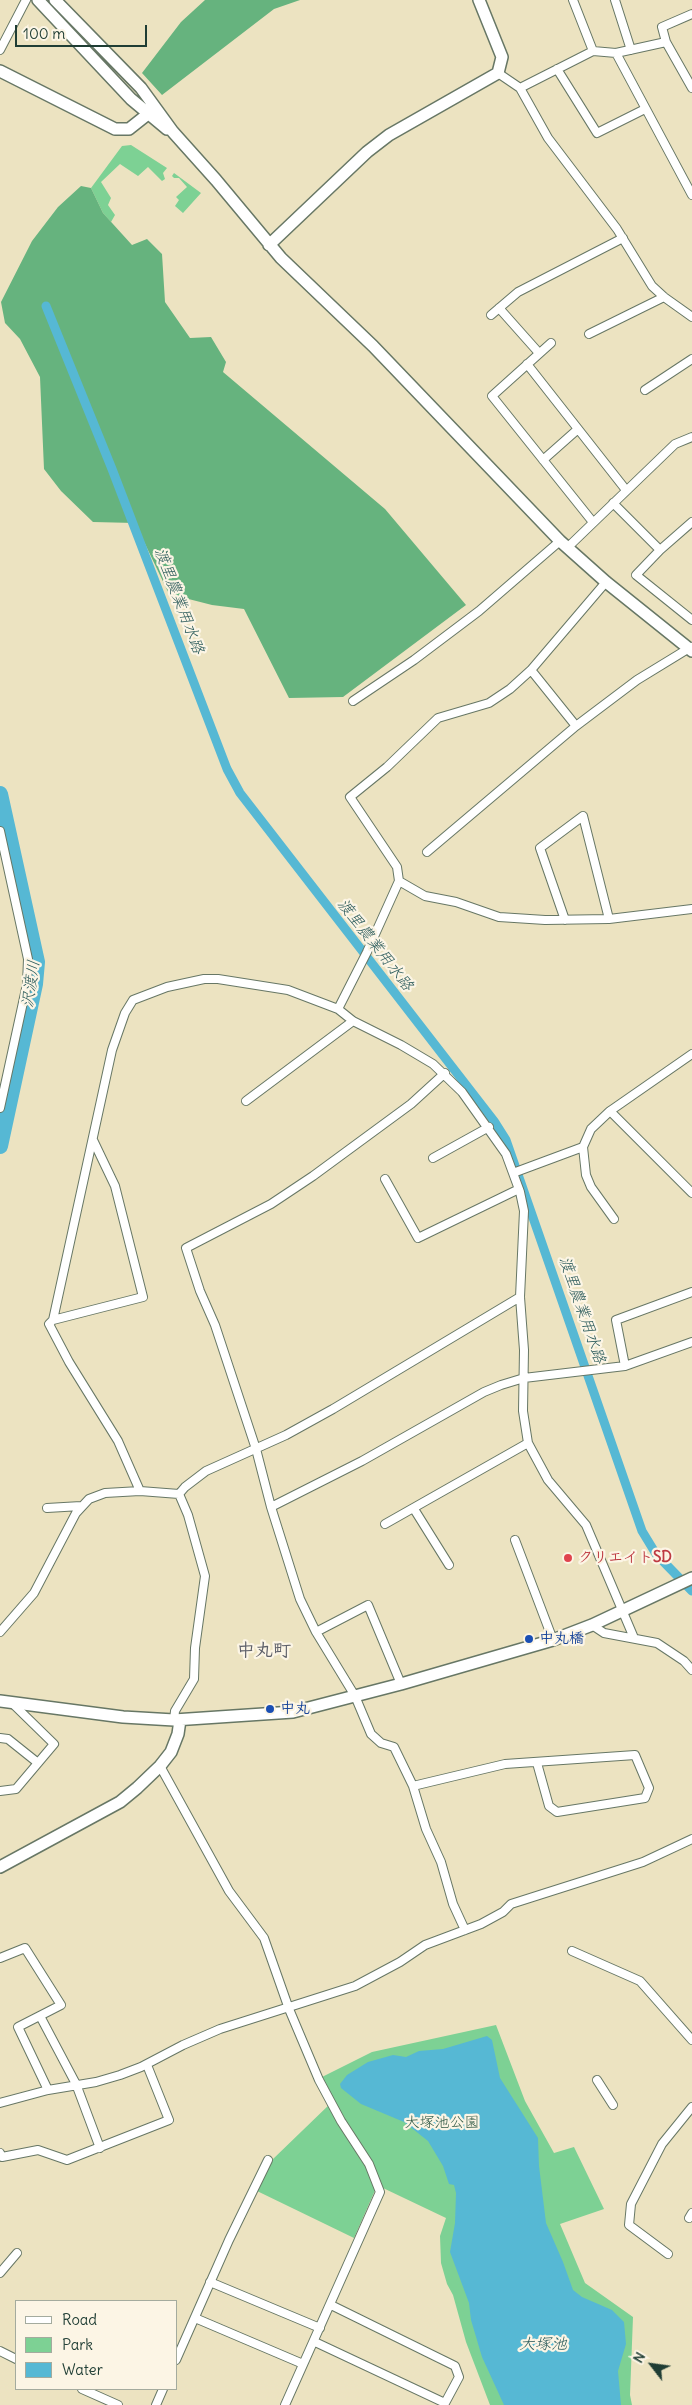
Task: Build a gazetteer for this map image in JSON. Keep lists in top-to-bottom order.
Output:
{
  "districts": ["中丸町"],
  "water": ["渡里農業用水路", "沢渡川", "大塚池"],
  "parks": ["大塚池公園"],
  "places": ["クリエイトSD", "中丸橋", "中丸"],
  "legend": ["Road", "Park", "Water"],
  "scale_bar": "100 m",
  "north": "top left"
}
